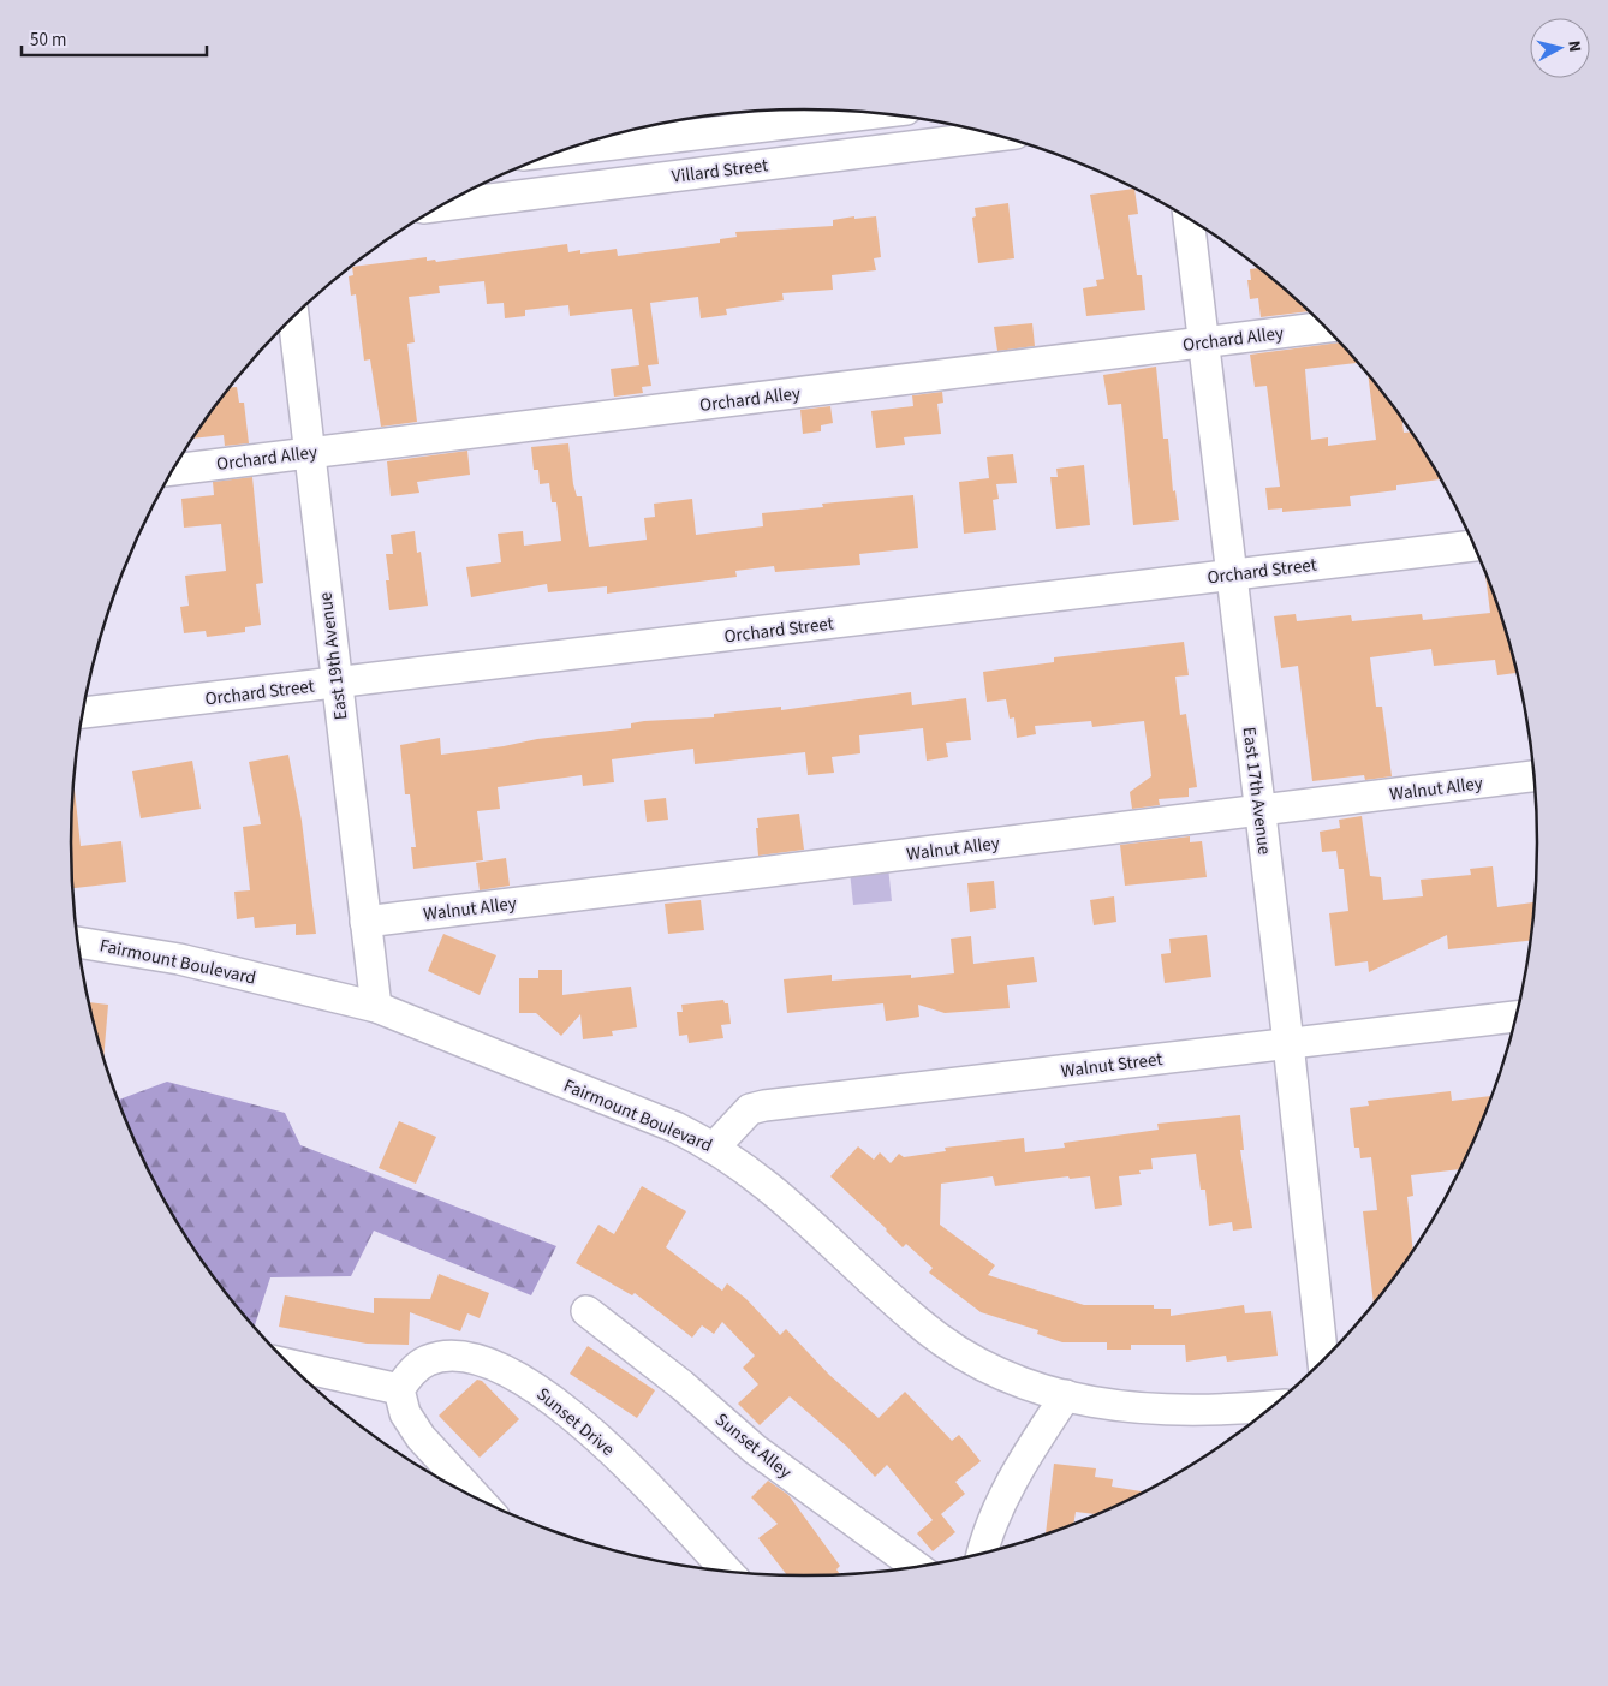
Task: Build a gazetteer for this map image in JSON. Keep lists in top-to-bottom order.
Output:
{
  "streets": {
    "street": [
      "Villard Street",
      "Orchard Alley",
      "Orchard Street",
      "East 19th Avenue",
      "Walnut Alley",
      "East 17th Avenue",
      "Fairmount Boulevard",
      "Walnut Street",
      "Sunset Drive",
      "Sunset Alley"
    ]
  },
  "crossings": [
    ["Orchard Alley", "East 19th Avenue"],
    ["Orchard Alley", "East 17th Avenue"],
    ["Orchard Street", "East 19th Avenue"],
    ["Orchard Street", "East 17th Avenue"],
    ["East 19th Avenue", "Walnut Alley"],
    ["East 19th Avenue", "Fairmount Boulevard"],
    ["Walnut Alley", "East 17th Avenue"],
    ["East 17th Avenue", "Walnut Street"],
    ["Fairmount Boulevard", "Walnut Street"]
  ],
  "scale_bar": "50 m",
  "north": "right"
}
